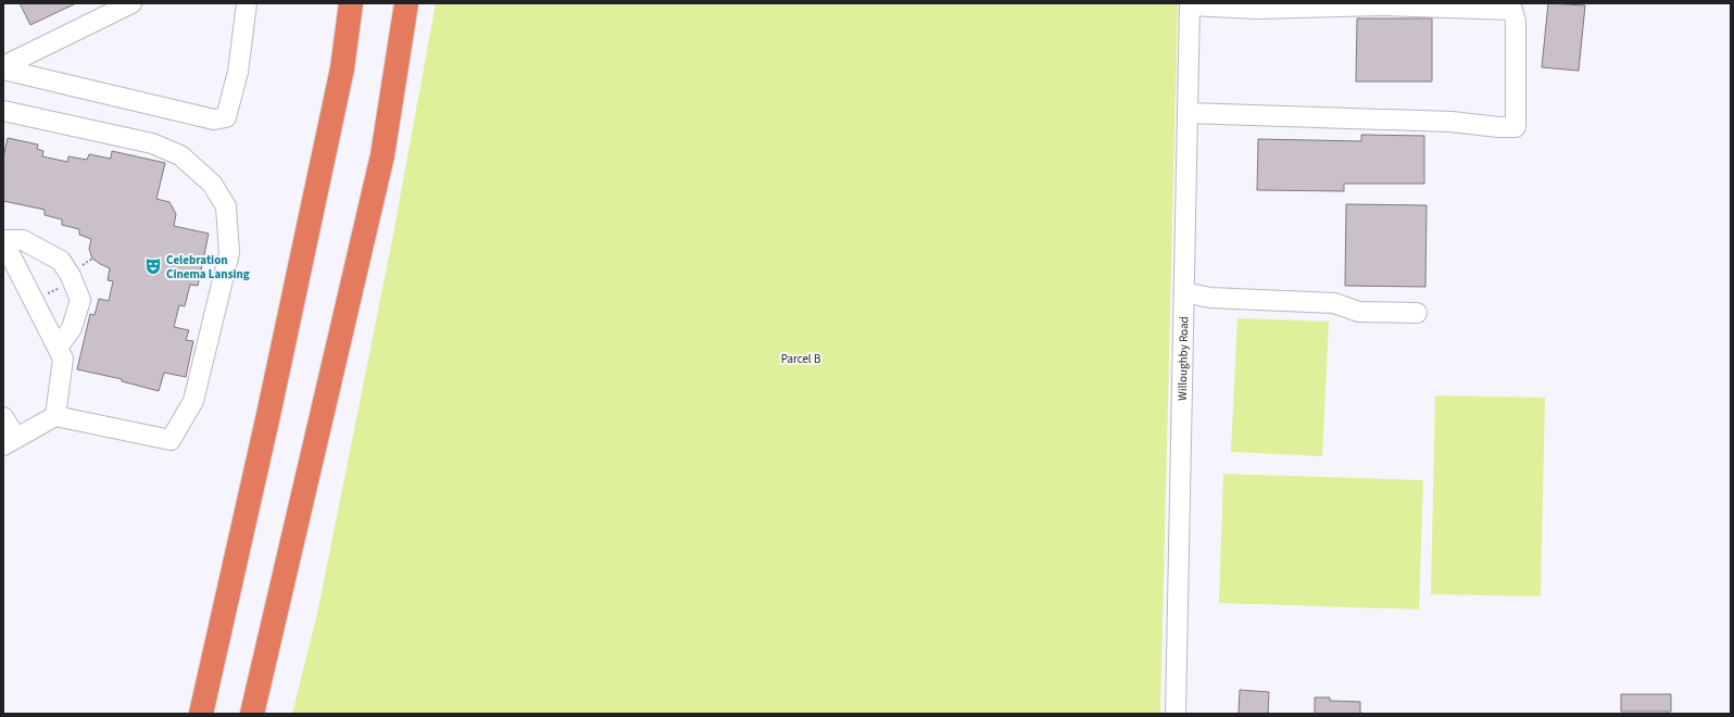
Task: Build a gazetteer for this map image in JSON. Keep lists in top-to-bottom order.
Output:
{
  "streets": {
    "street": ["Willoughby Road"]
  },
  "parks": ["Parcel B"],
  "places": {
    "theatre": ["Celebration Cinema Lansing"]
  }
}
